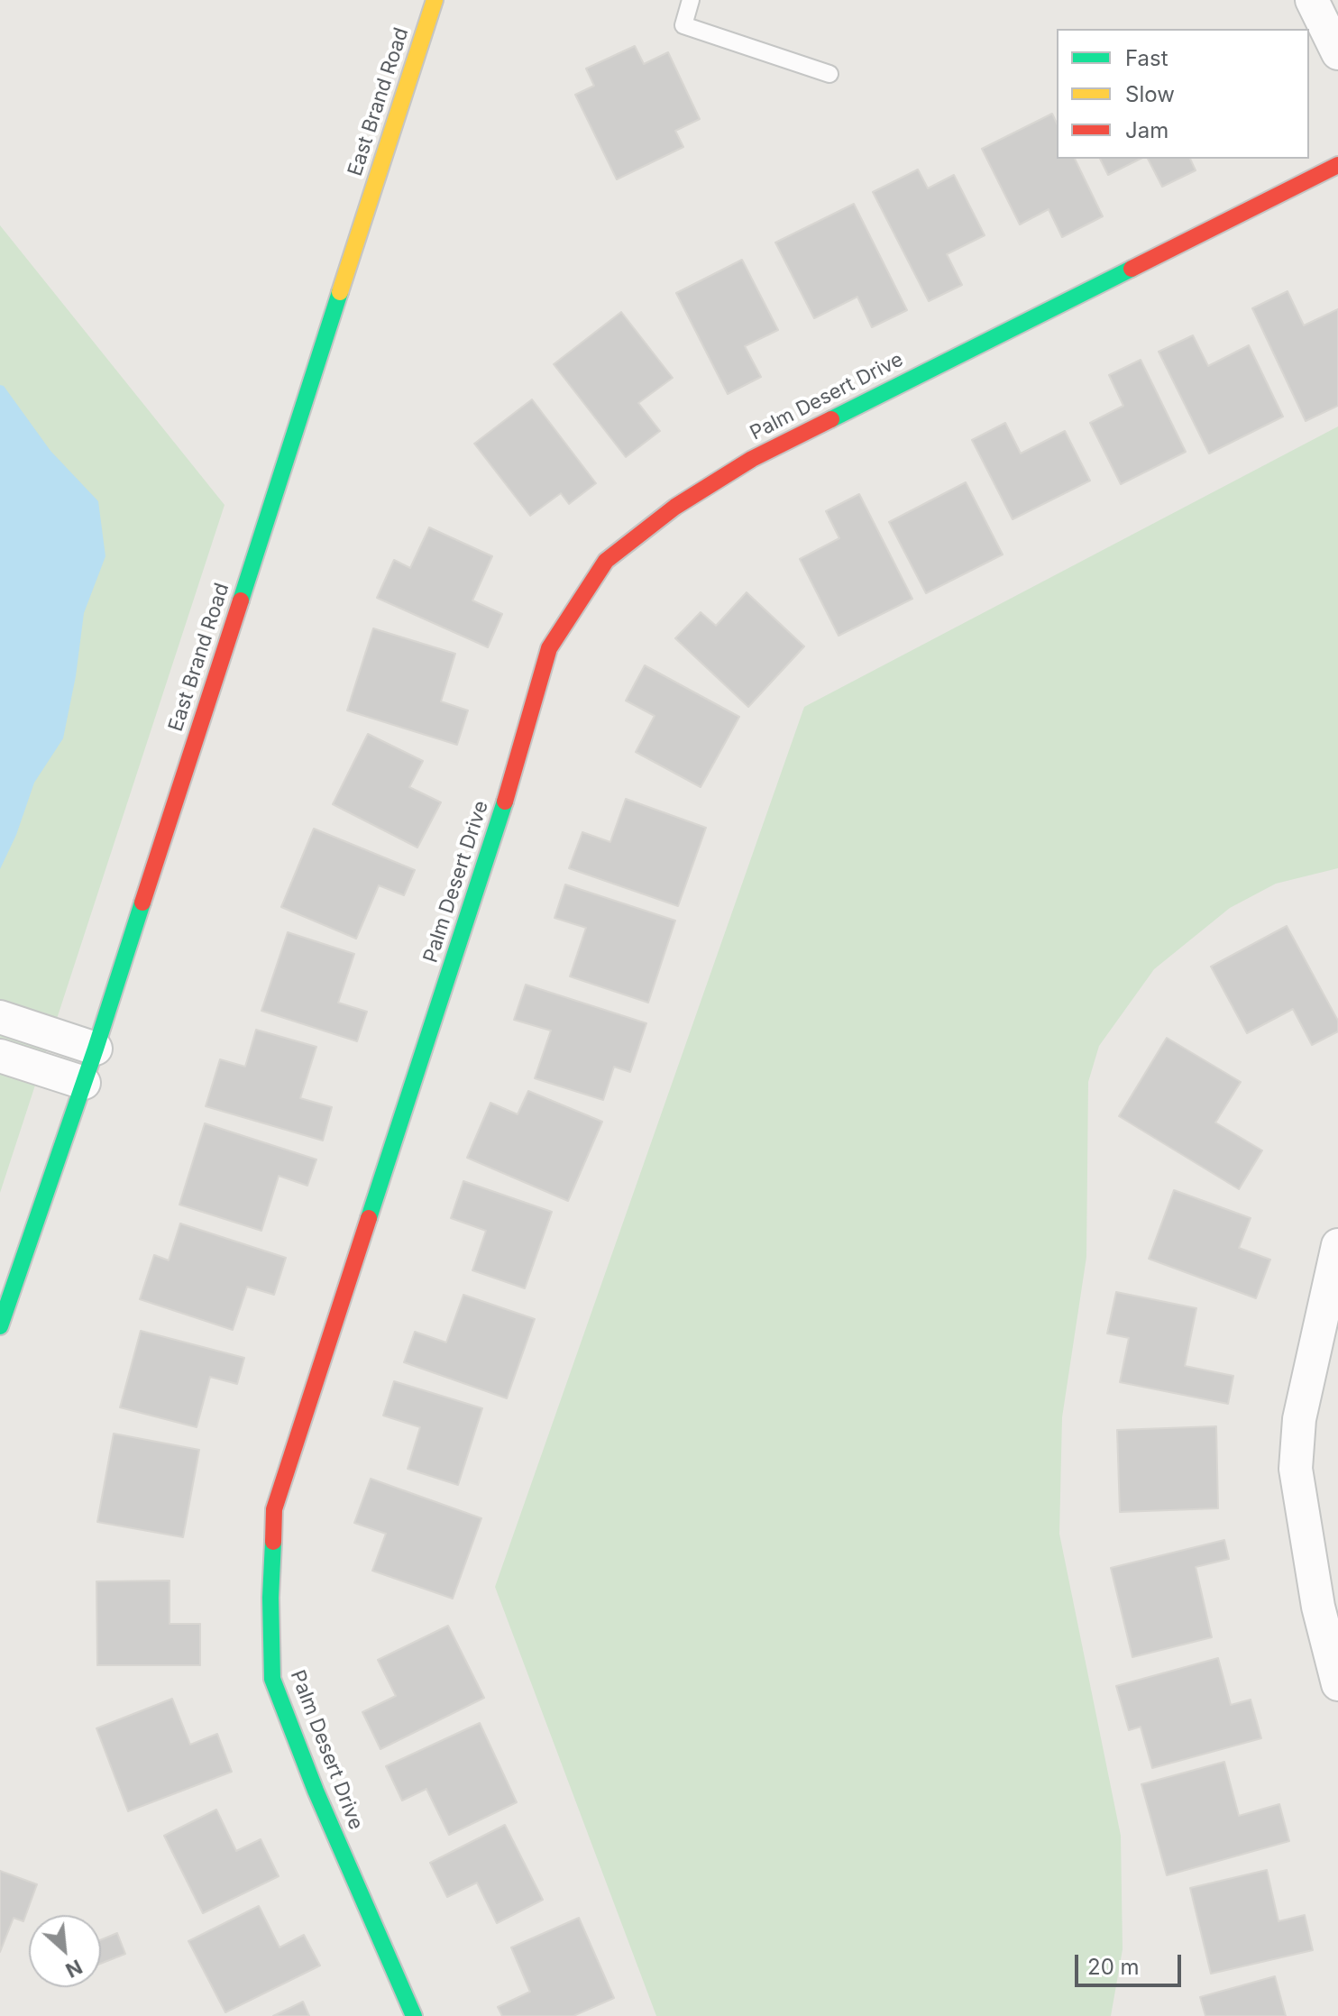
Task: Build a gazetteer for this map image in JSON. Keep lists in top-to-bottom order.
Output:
{
  "streets": {
    "street": ["East Brand Road", "Palm Desert Drive"]
  },
  "legend": ["Fast", "Slow", "Jam"],
  "scale_bar": "20 m",
  "north": "bottom right"
}
